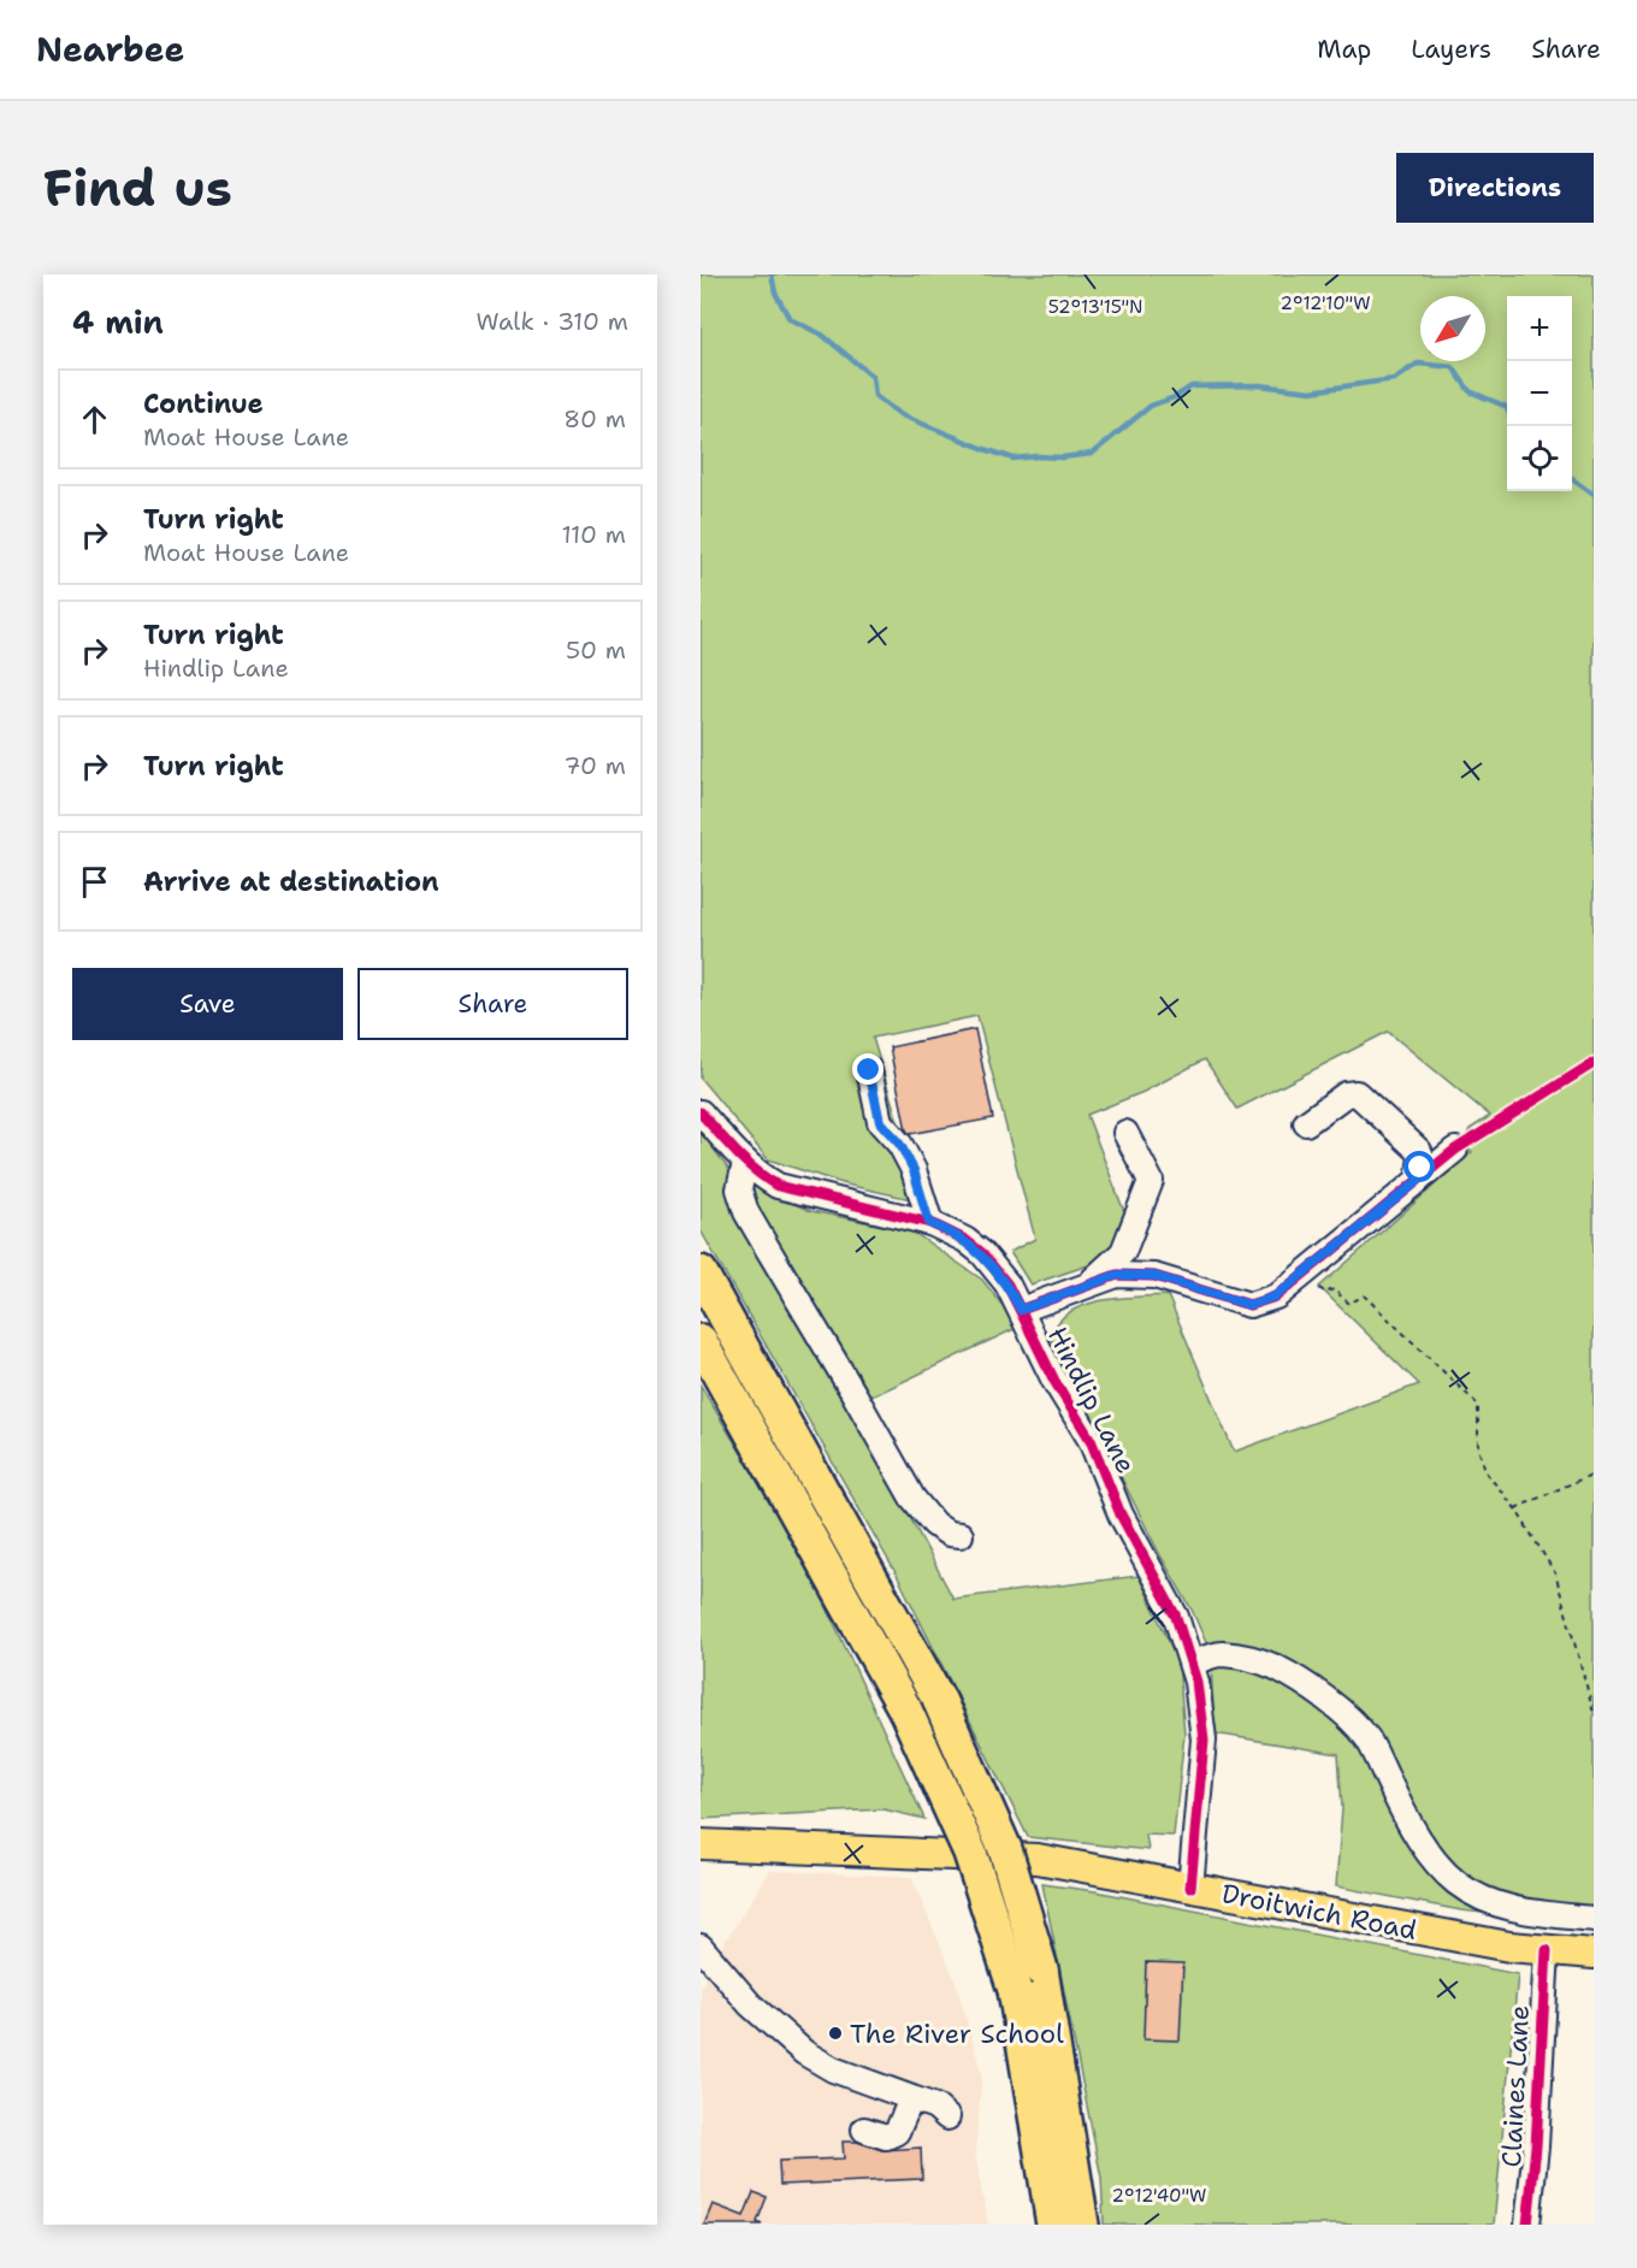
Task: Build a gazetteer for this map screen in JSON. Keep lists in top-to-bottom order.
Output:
{
  "streets": {
    "main road": ["Droitwich Road"],
    "street": ["Hindlip Lane", "Claines Lane"]
  },
  "crossings": [
    ["Hindlip Lane", "Droitwich Road"],
    ["Droitwich Road", "Claines Lane"]
  ],
  "places": ["The River School"],
  "north": "bottom left",
  "page": {
    "header": "Nearbee",
    "nav": ["Map", "Layers", "Share"],
    "buttons": [
      "Directions",
      ["Save", "Share"]
    ],
    "title": "Find us",
    "heading": ["4 min", "Walk · 310 m"],
    "map_buttons": ["+", "−"],
    "list": [
      ["Continue", "Moat House Lane", "80 m"],
      ["Turn right", "Moat House Lane", "110 m"],
      ["Turn right", "Hindlip Lane", "50 m"],
      ["Turn right", "70 m"],
      "Arrive at destination"
    ]
  },
  "coordinates": ["2°12'10\"W", "52°13'15\"N", "2°12'40\"W"]
}
